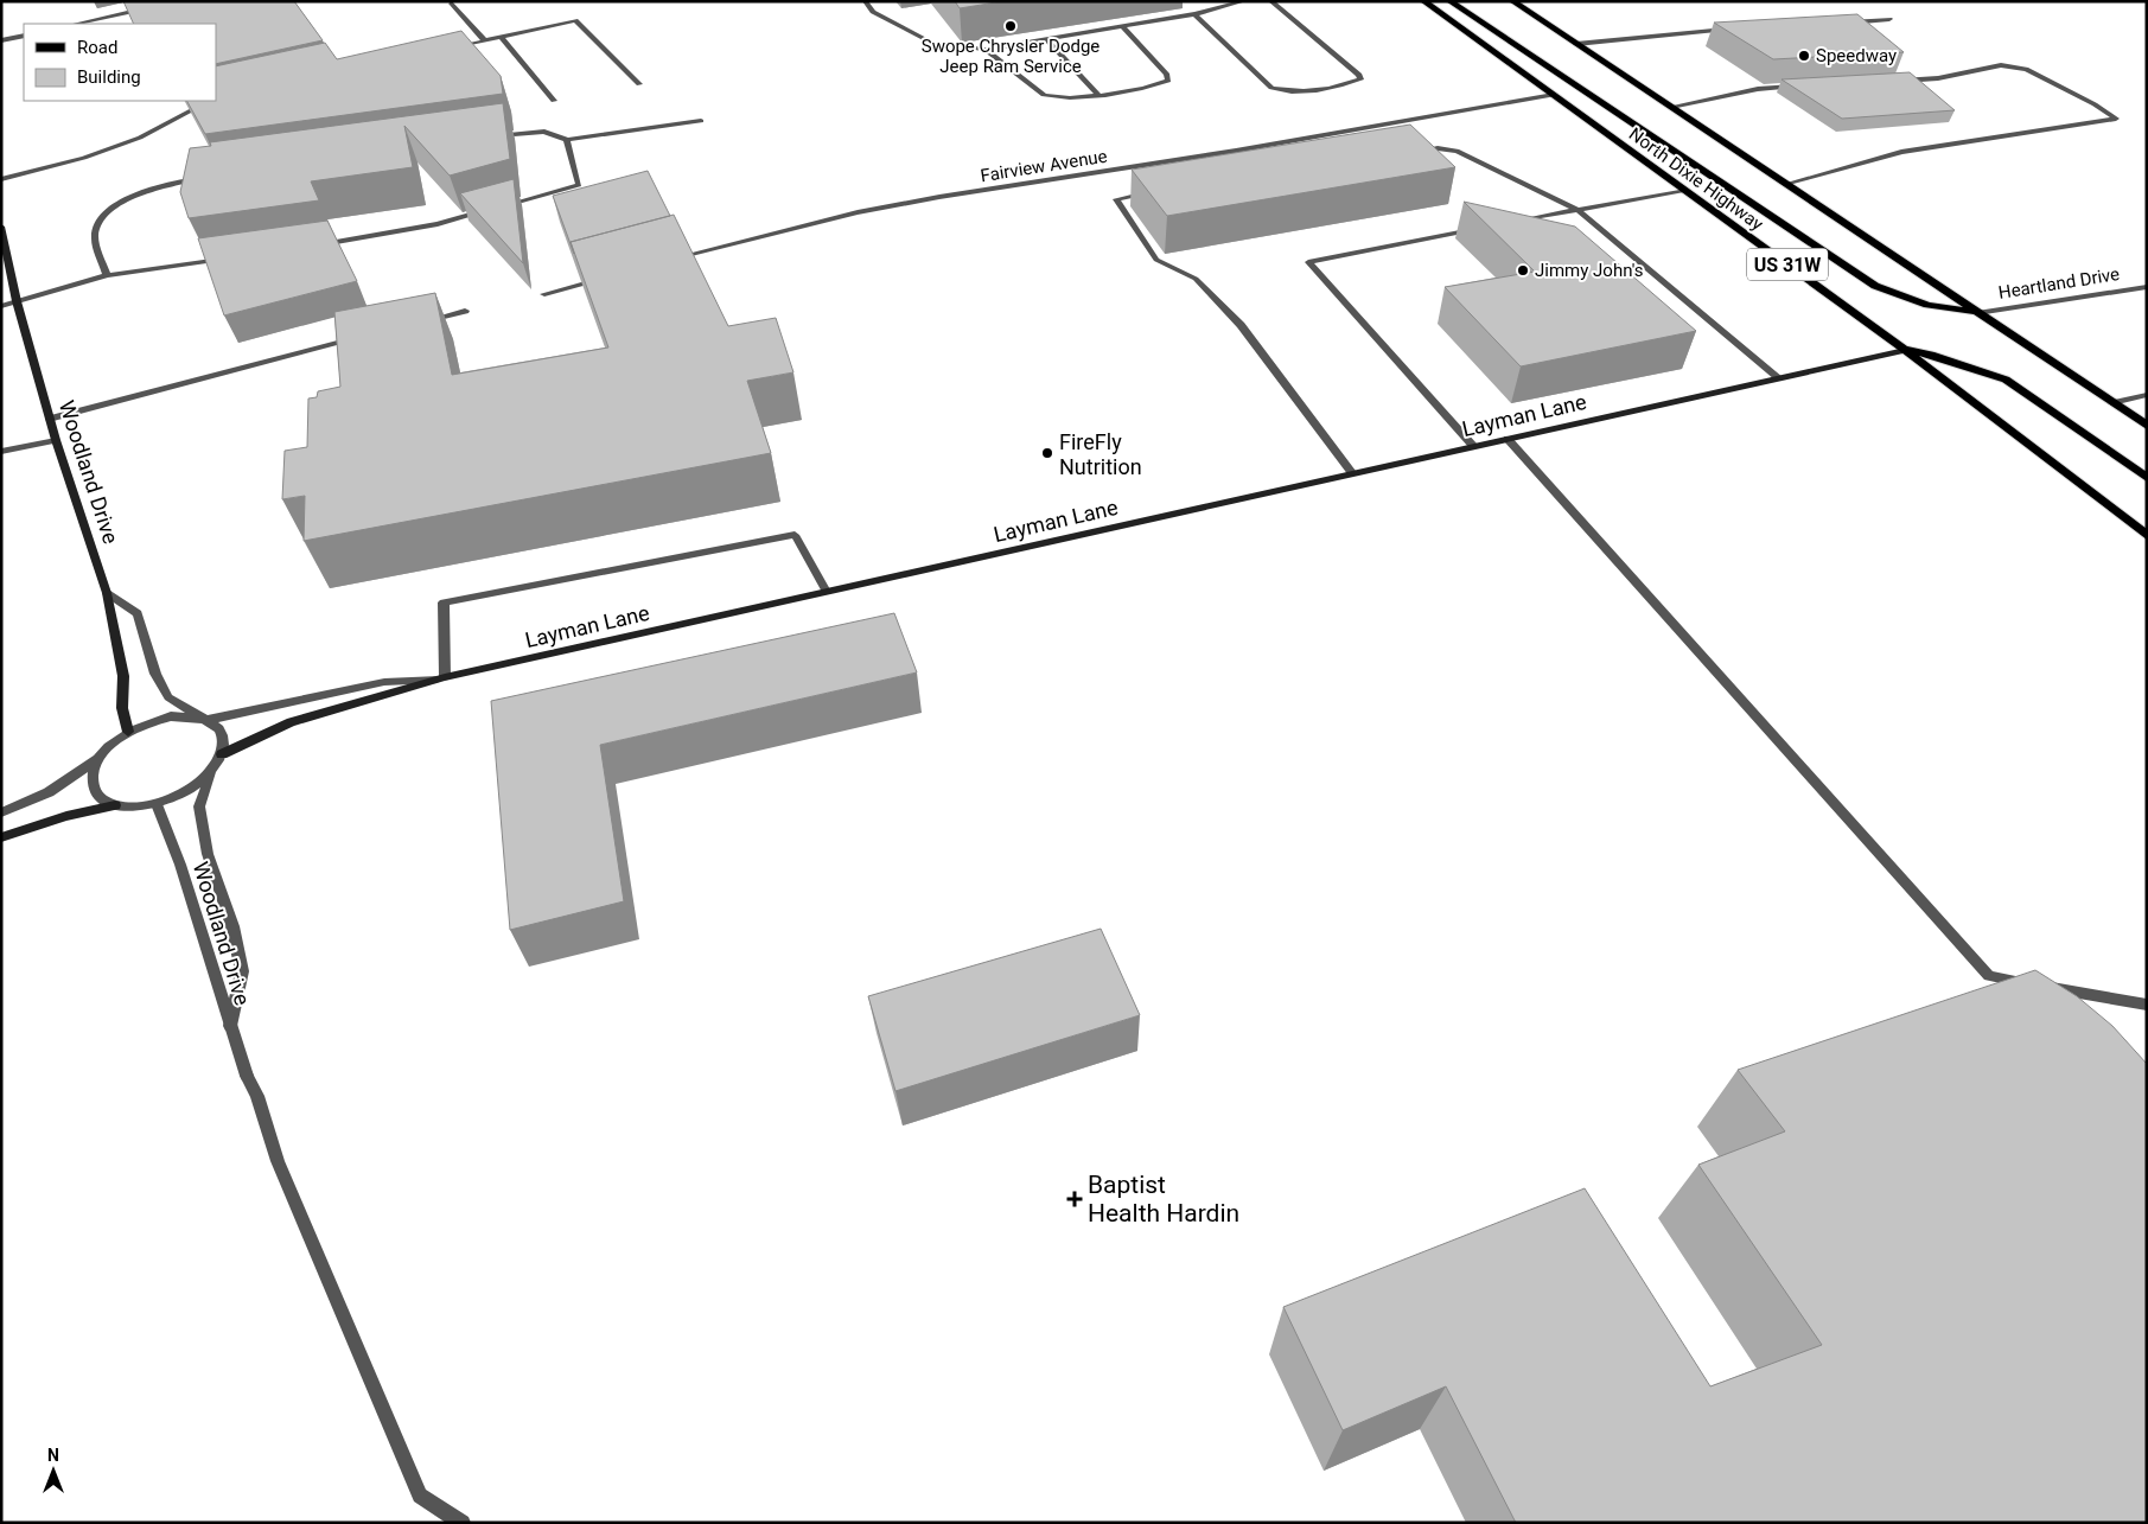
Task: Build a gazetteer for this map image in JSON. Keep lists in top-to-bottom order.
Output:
{
  "streets": {
    "main road": ["North Dixie Highway", "US 31W"],
    "street": [
      "Fairview Avenue",
      "Heartland Drive",
      "Layman Lane",
      "Woodland Drive"
    ]
  },
  "crossings": [
    ["Fairview Avenue", "North Dixie Highway"],
    ["North Dixie Highway", "Layman Lane"],
    ["US 31W", "Heartland Drive"],
    ["Layman Lane", "Woodland Drive"]
  ],
  "places": {
    "other": [
      "Swope Chrysler Dodge Jeep Ram Service",
      "Speedway",
      "Jimmy John's",
      "FireFly Nutrition"
    ],
    "health": ["Baptist Health Hardin"]
  },
  "legend": ["Road", "Building"],
  "north": "top"
}
